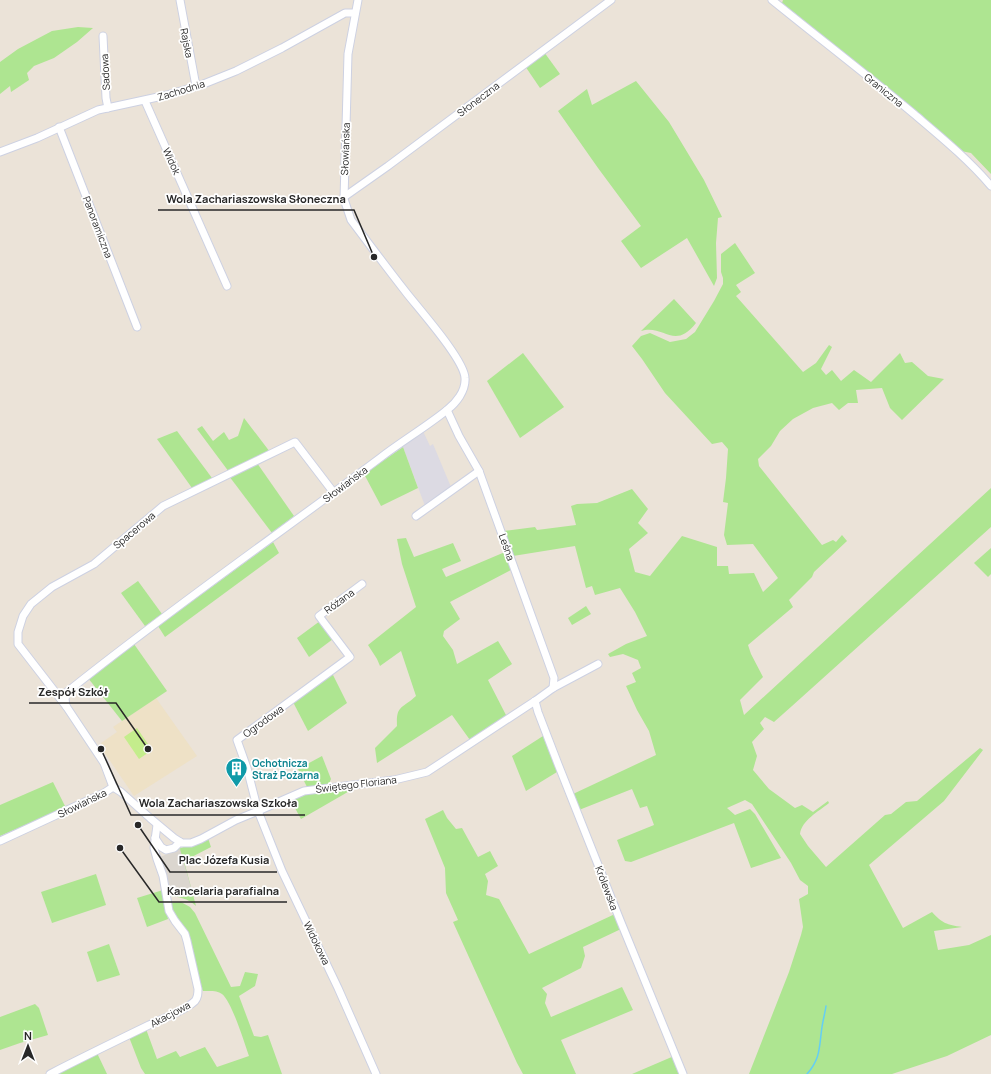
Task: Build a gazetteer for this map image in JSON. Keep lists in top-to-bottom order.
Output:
{
  "streets": {
    "street": [
      "Rajska",
      "Sadowa",
      "Zachodnia",
      "Graniczna",
      "Słoneczna",
      "Słowiańska",
      "Widok",
      "Panoramiczna",
      "Spacerowa",
      "Leśna",
      "Różana",
      "Ogrodowa",
      "Świętego Floriana",
      "Królewska",
      "Widokowa",
      "Akacjowa"
    ]
  },
  "crossings": [
    ["Rajska", "Zachodnia"],
    ["Sadowa", "Zachodnia"],
    ["Zachodnia", "Słowiańska"],
    ["Zachodnia", "Widok"],
    ["Zachodnia", "Panoramiczna"],
    ["Słoneczna", "Słowiańska"],
    ["Słowiańska", "Spacerowa"],
    ["Słowiańska", "Leśna"],
    ["Leśna", "Świętego Floriana"],
    ["Różana", "Ogrodowa"],
    ["Ogrodowa", "Świętego Floriana"],
    ["Ogrodowa", "Widokowa"],
    ["Świętego Floriana", "Królewska"],
    ["Świętego Floriana", "Widokowa"]
  ],
  "places": {
    "other": [
      "Wola Zachariaszowska Słoneczna",
      "Wola Zachariaszowska Szkoła",
      "Zespół Szkół",
      "Plac Józefa Kusia",
      "Kancelaria parafialna"
    ],
    "building": ["Ochotnicza Straż Pożarna"]
  },
  "north": "top"
}
